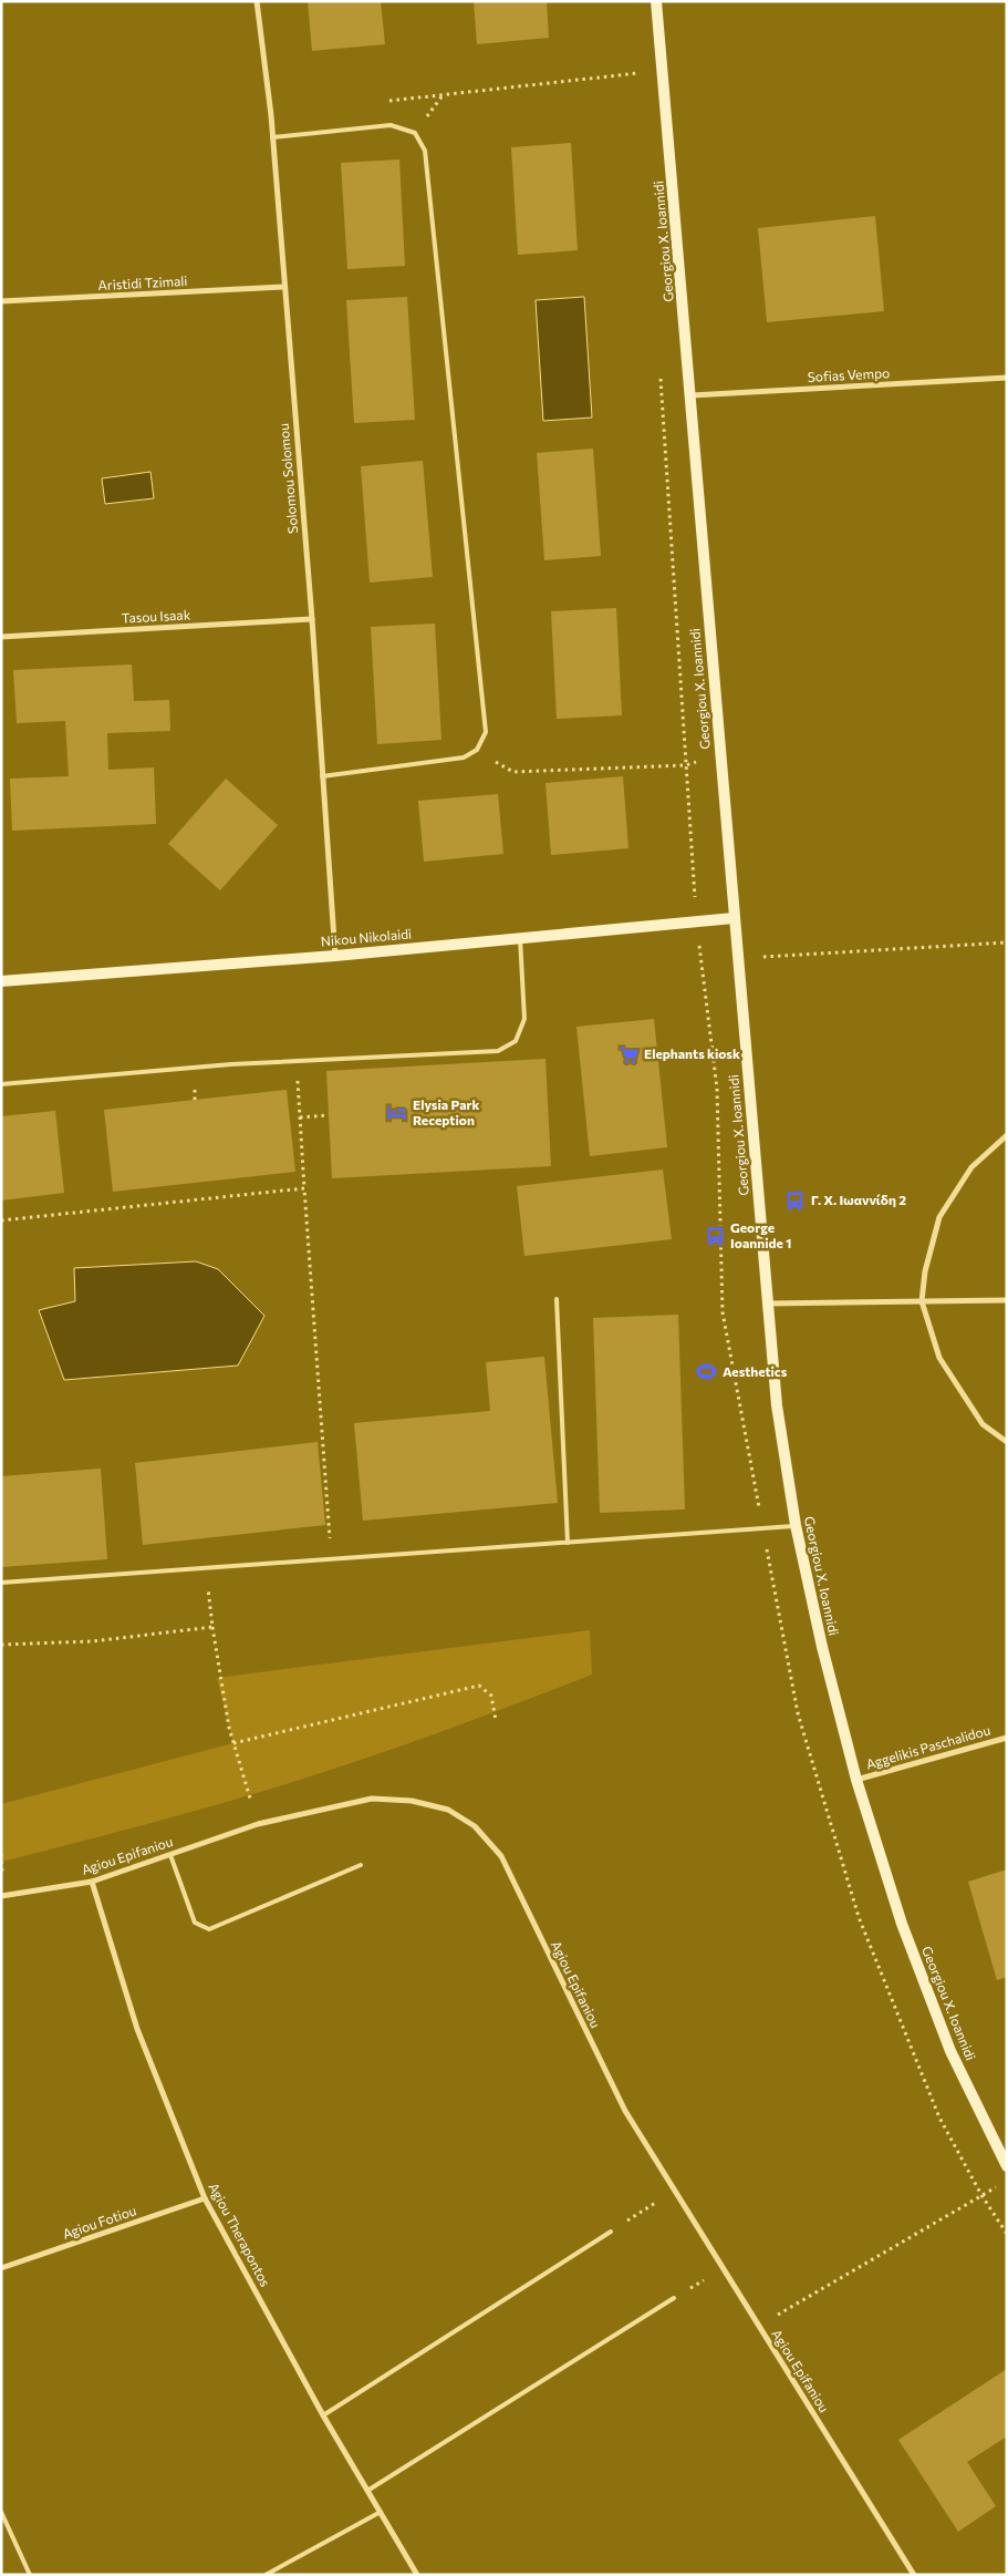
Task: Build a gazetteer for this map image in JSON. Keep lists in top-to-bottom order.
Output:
{
  "streets": {
    "street": [
      "Georgiou X. Ioannidi",
      "Aristidi Tzimali",
      "Sofias Vempo",
      "Solomou Solomou",
      "Tasou Isaak",
      "Nikou Nikolaidi",
      "Aggelikis Paschalidou",
      "Agiou Epifaniou",
      "Agiou Fotiou",
      "Agiou Therapontos"
    ]
  },
  "crossings": [
    ["Georgiou X. Ioannidi", "Sofias Vempo"],
    ["Georgiou X. Ioannidi", "Nikou Nikolaidi"],
    ["Georgiou X. Ioannidi", "Aggelikis Paschalidou"],
    ["Aristidi Tzimali", "Solomou Solomou"],
    ["Solomou Solomou", "Tasou Isaak"],
    ["Solomou Solomou", "Nikou Nikolaidi"],
    ["Agiou Epifaniou", "Agiou Therapontos"],
    ["Agiou Fotiou", "Agiou Therapontos"]
  ],
  "places": {
    "supermarket": ["Elephants kiosk"],
    "hotel": ["Elysia Park Reception"],
    "bus stop": ["Γ. Χ. Ιωαννίδη 2", "George Ioannide 1"],
    "sports": ["Aesthetics"]
  }
}
